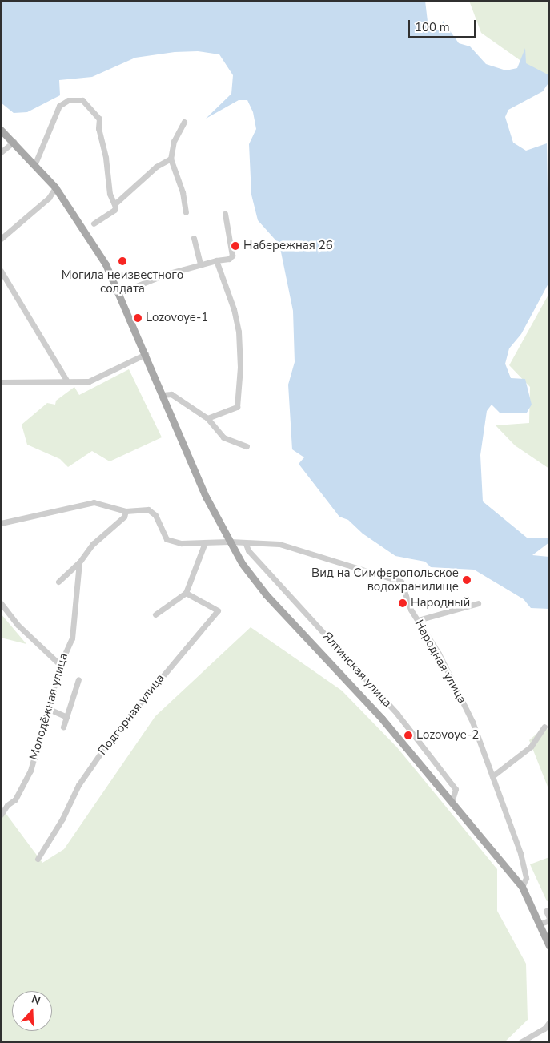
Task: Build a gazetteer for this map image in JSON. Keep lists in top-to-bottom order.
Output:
{
  "streets": {
    "street": [
      "Народная улица",
      "Ялтинская улица",
      "Молодёжная улица",
      "Подгорная улица"
    ]
  },
  "crossings": [
    ["Народная улица", "Ялтинская улица"]
  ],
  "places": [
    "Набережная 26",
    "Могила неизвестного солдата",
    "Lozovoye-1",
    "Вид на Симферопольское водохранилище",
    "Народный",
    "Lozovoye-2"
  ],
  "scale_bar": "100 m",
  "north": "top"
}
